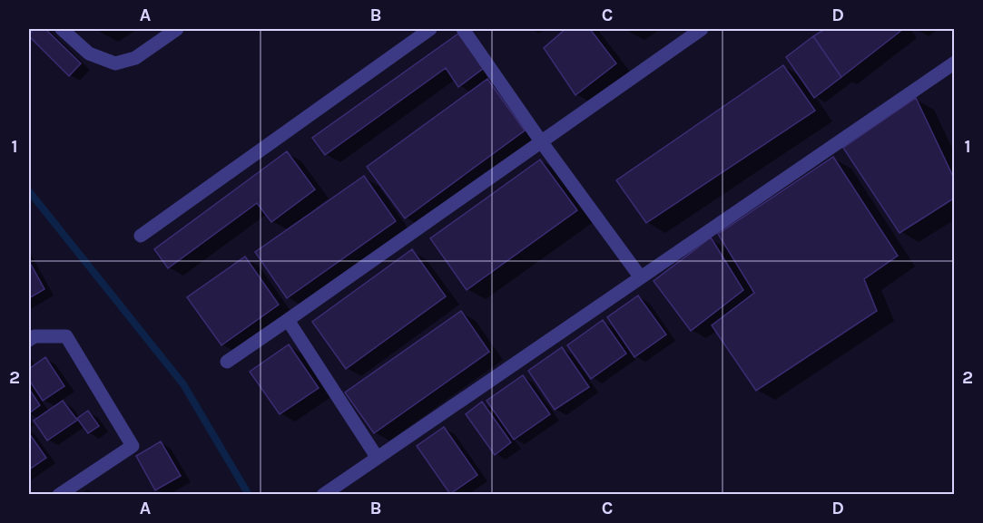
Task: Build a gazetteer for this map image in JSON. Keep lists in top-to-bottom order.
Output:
{
  "grid": {
    "columns": [
      "A",
      "B",
      "C",
      "D"
    ],
    "rows": ["1", "2"]
  }
}
